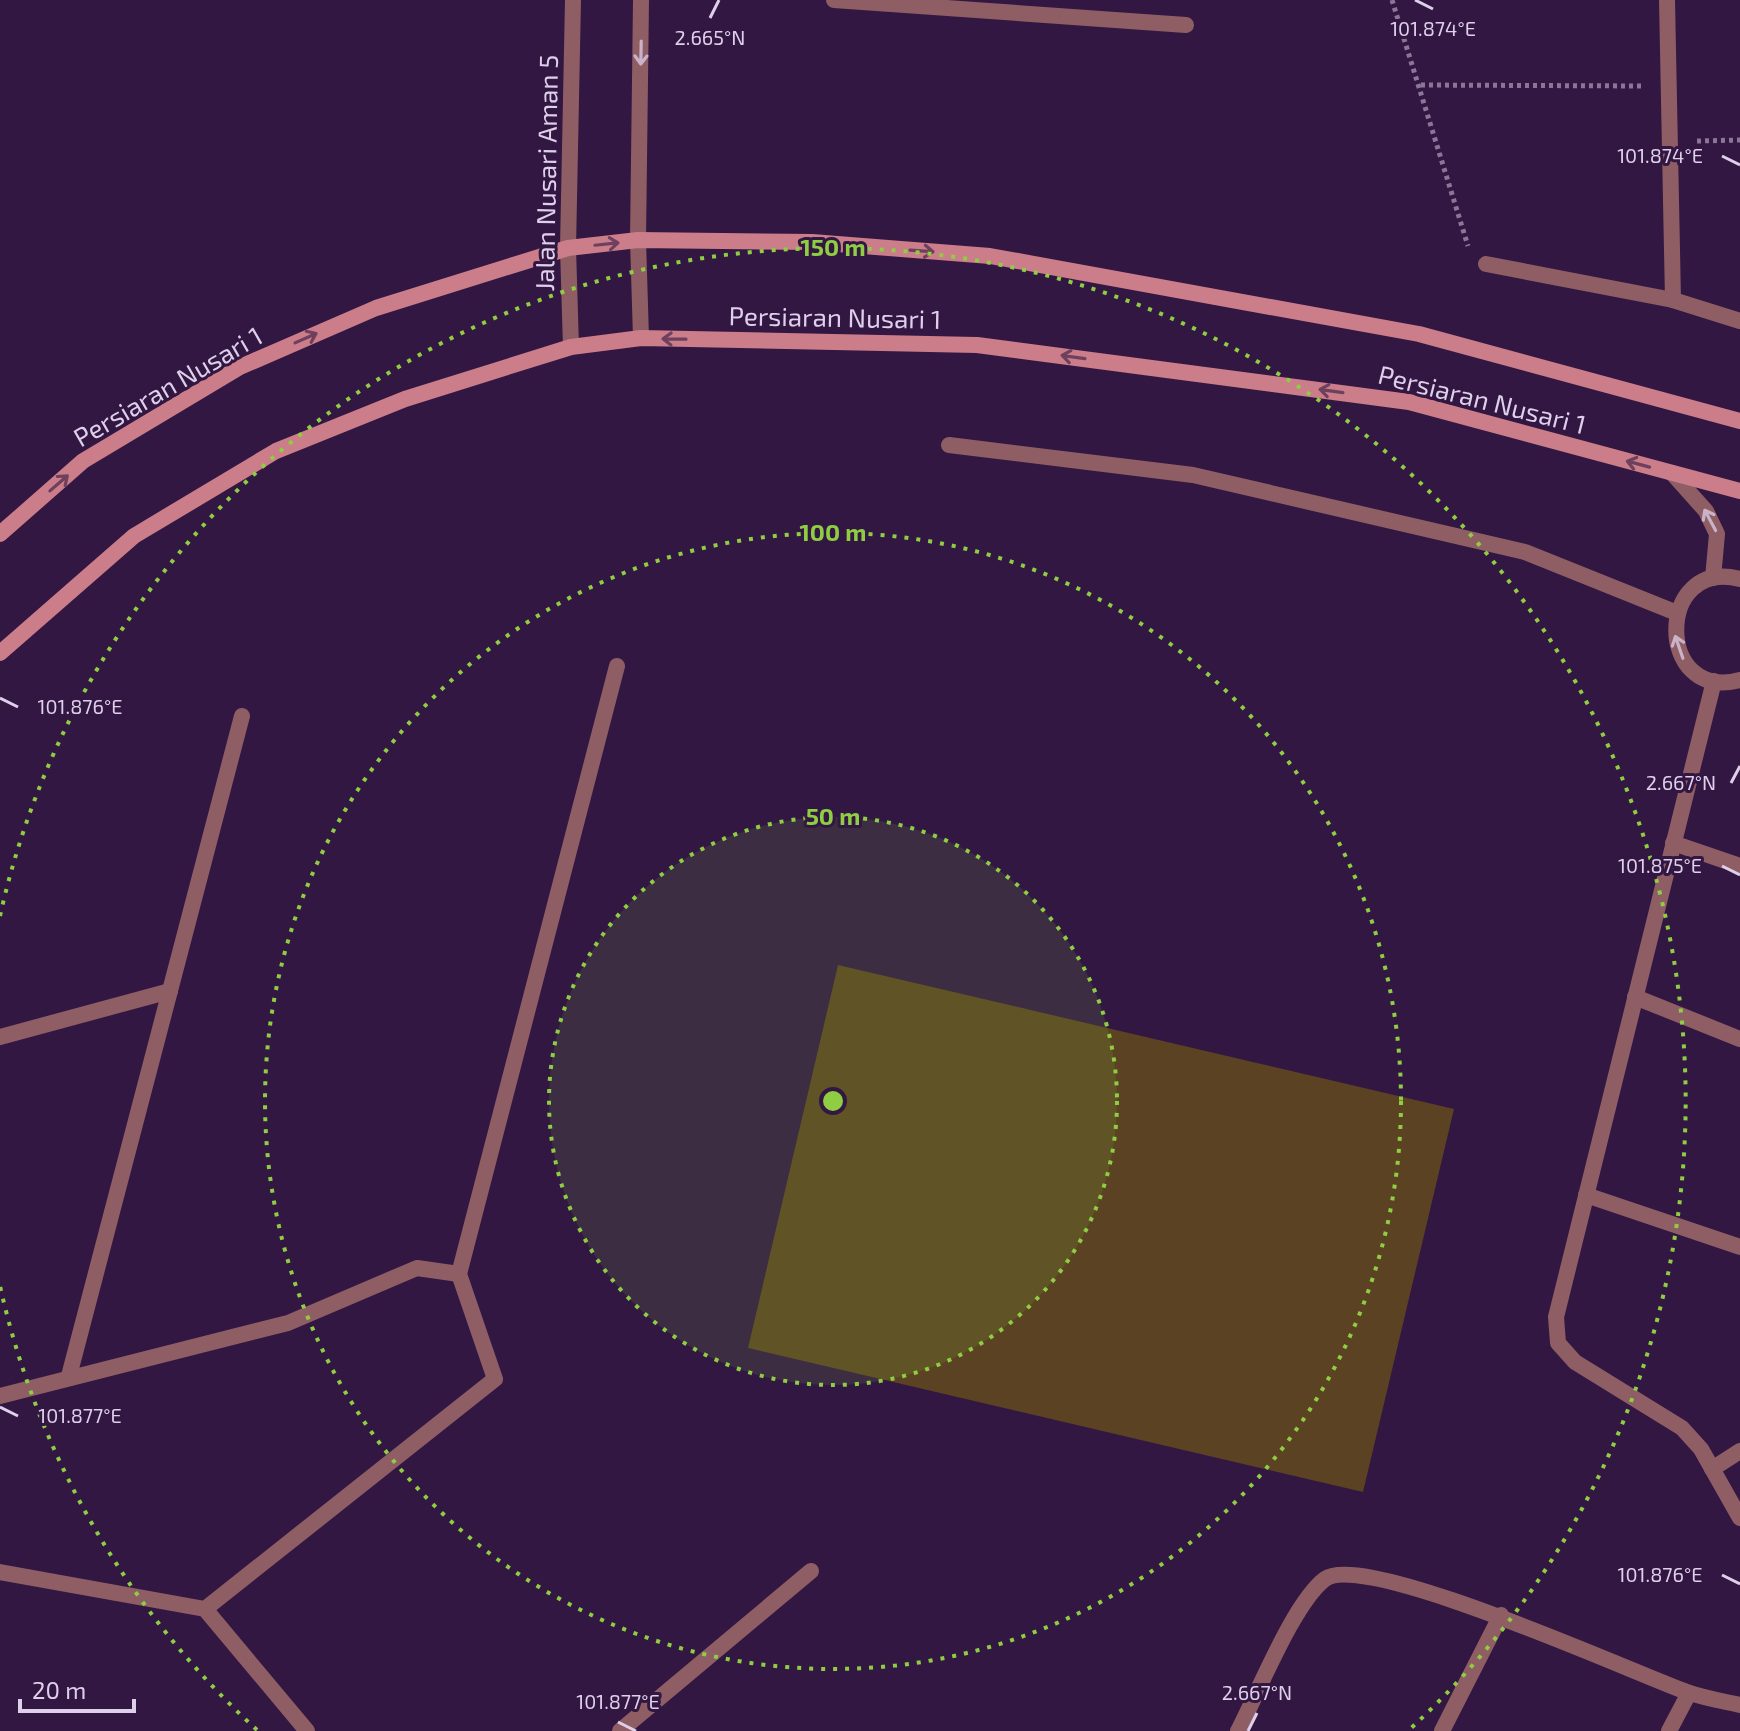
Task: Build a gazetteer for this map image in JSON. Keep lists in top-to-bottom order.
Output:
{
  "streets": {
    "main road": ["Persiaran Nusari 1"],
    "street": ["Jalan Nusari Aman 5"]
  },
  "crossings": [
    ["Jalan Nusari Aman 5", "Persiaran Nusari 1"]
  ],
  "scale_bar": "20 m",
  "coordinates": [
    "101.874°E",
    "2.665°N",
    "101.876°E",
    "2.667°N",
    "101.875°E",
    "101.877°E"
  ],
  "rings": ["150 m", "100 m", "50 m"]
}
